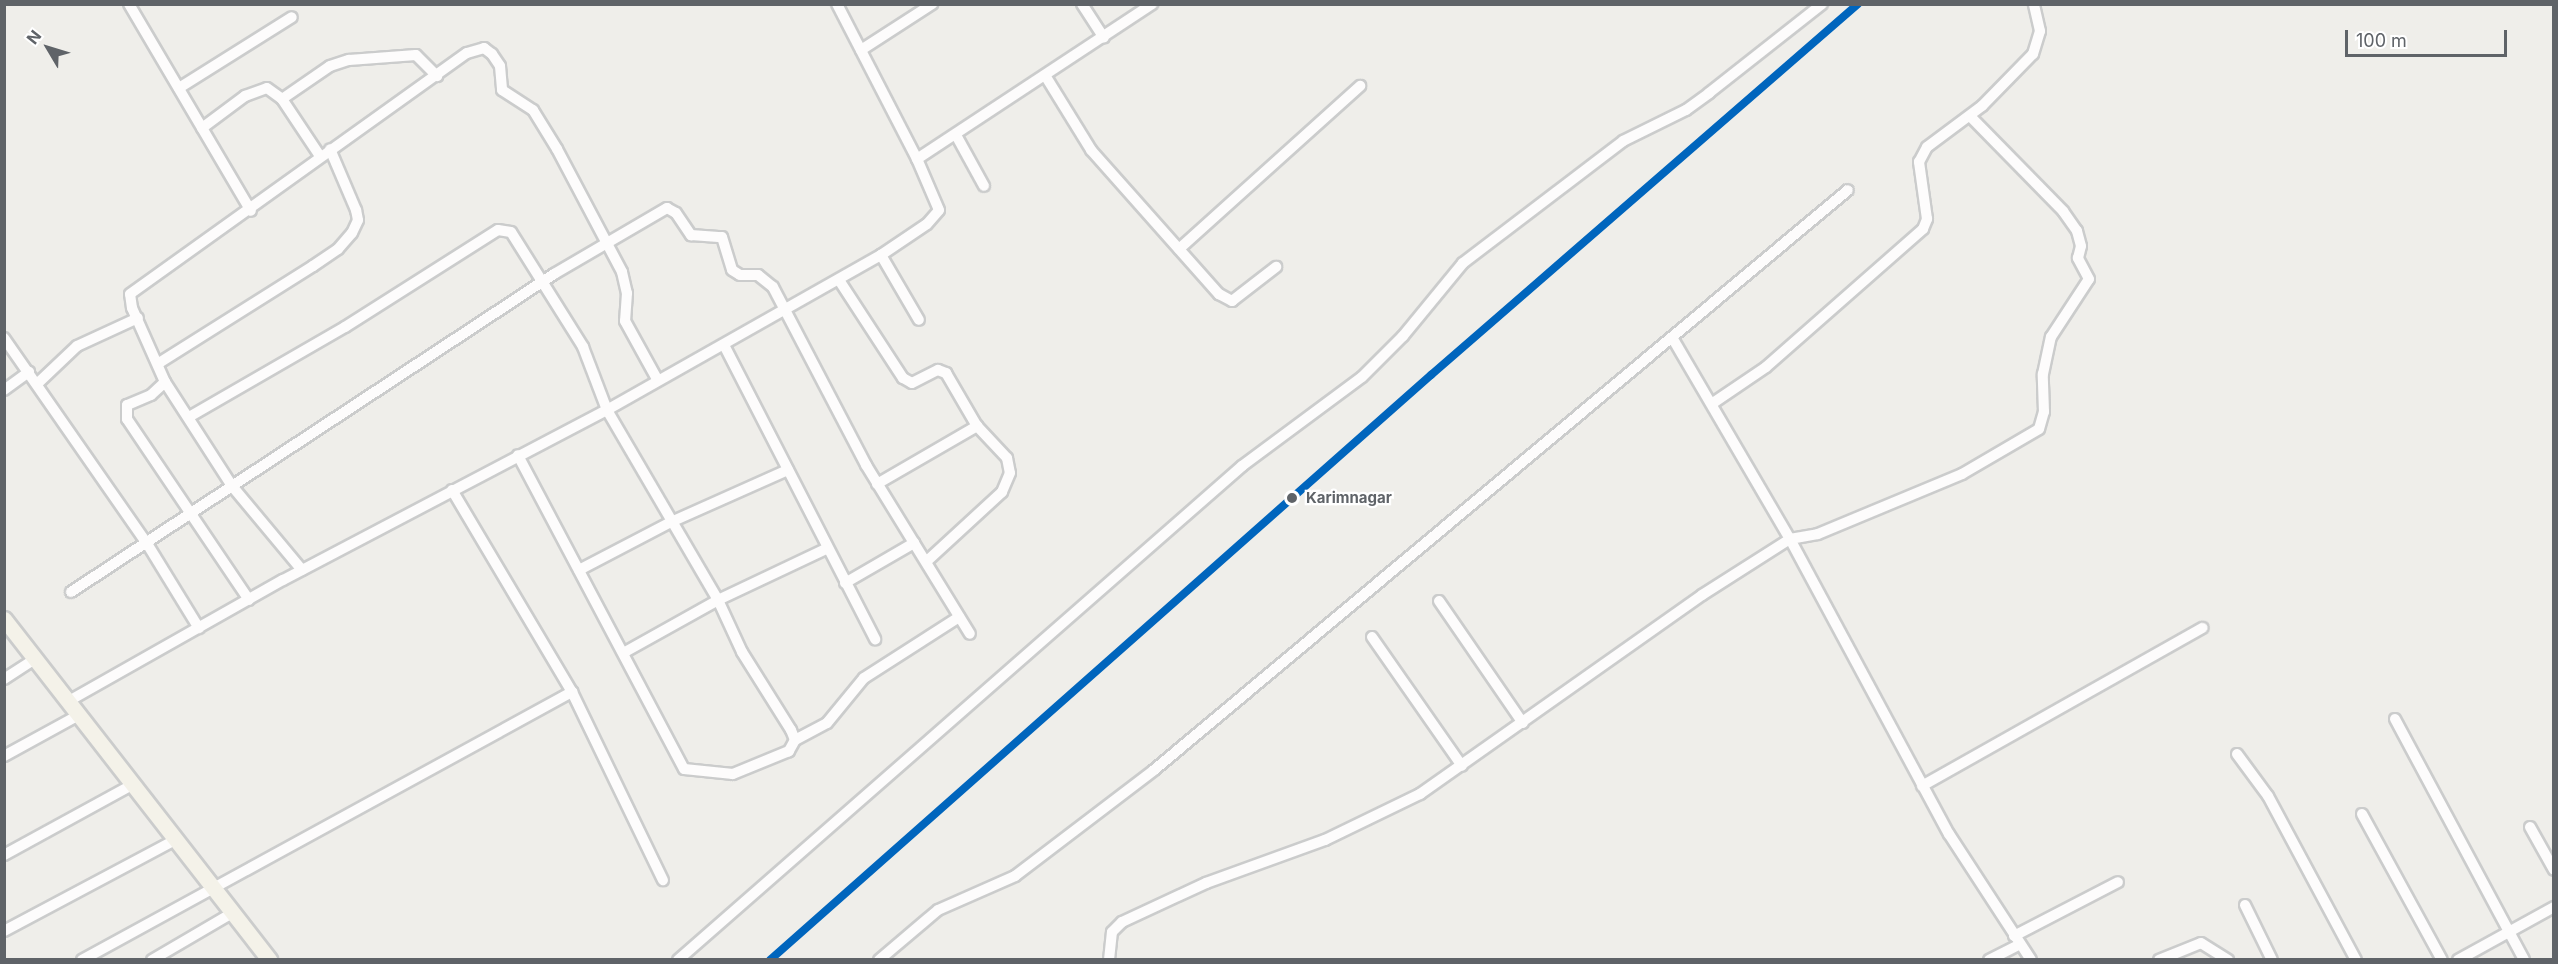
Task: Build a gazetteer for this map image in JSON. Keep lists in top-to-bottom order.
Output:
{
  "places": ["Karimnagar"],
  "scale_bar": "100 m",
  "north": "top left"
}
